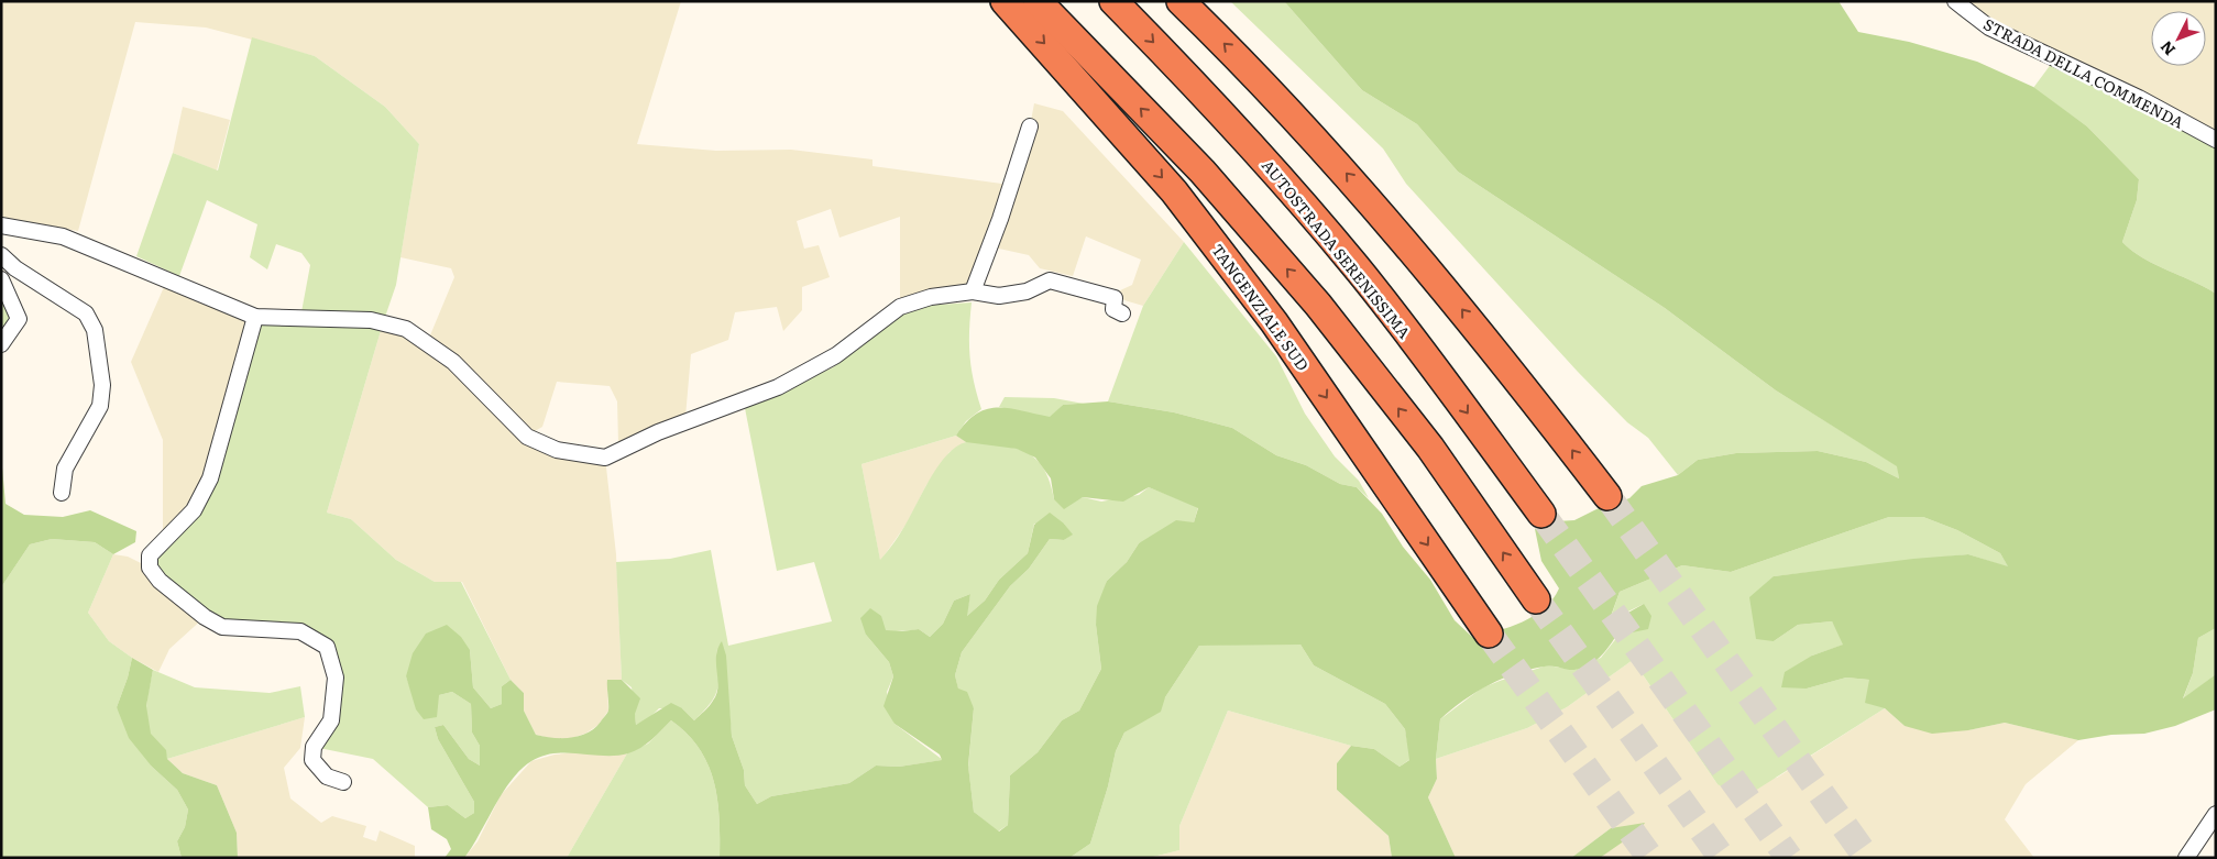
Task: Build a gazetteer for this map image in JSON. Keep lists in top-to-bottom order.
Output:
{
  "streets": {
    "highway": ["AUTOSTRADA SERENISSIMA", "TANGENZIALE SUD"],
    "street": ["STRADA DELLA COMMENDA"]
  },
  "north": "bottom left"
}
